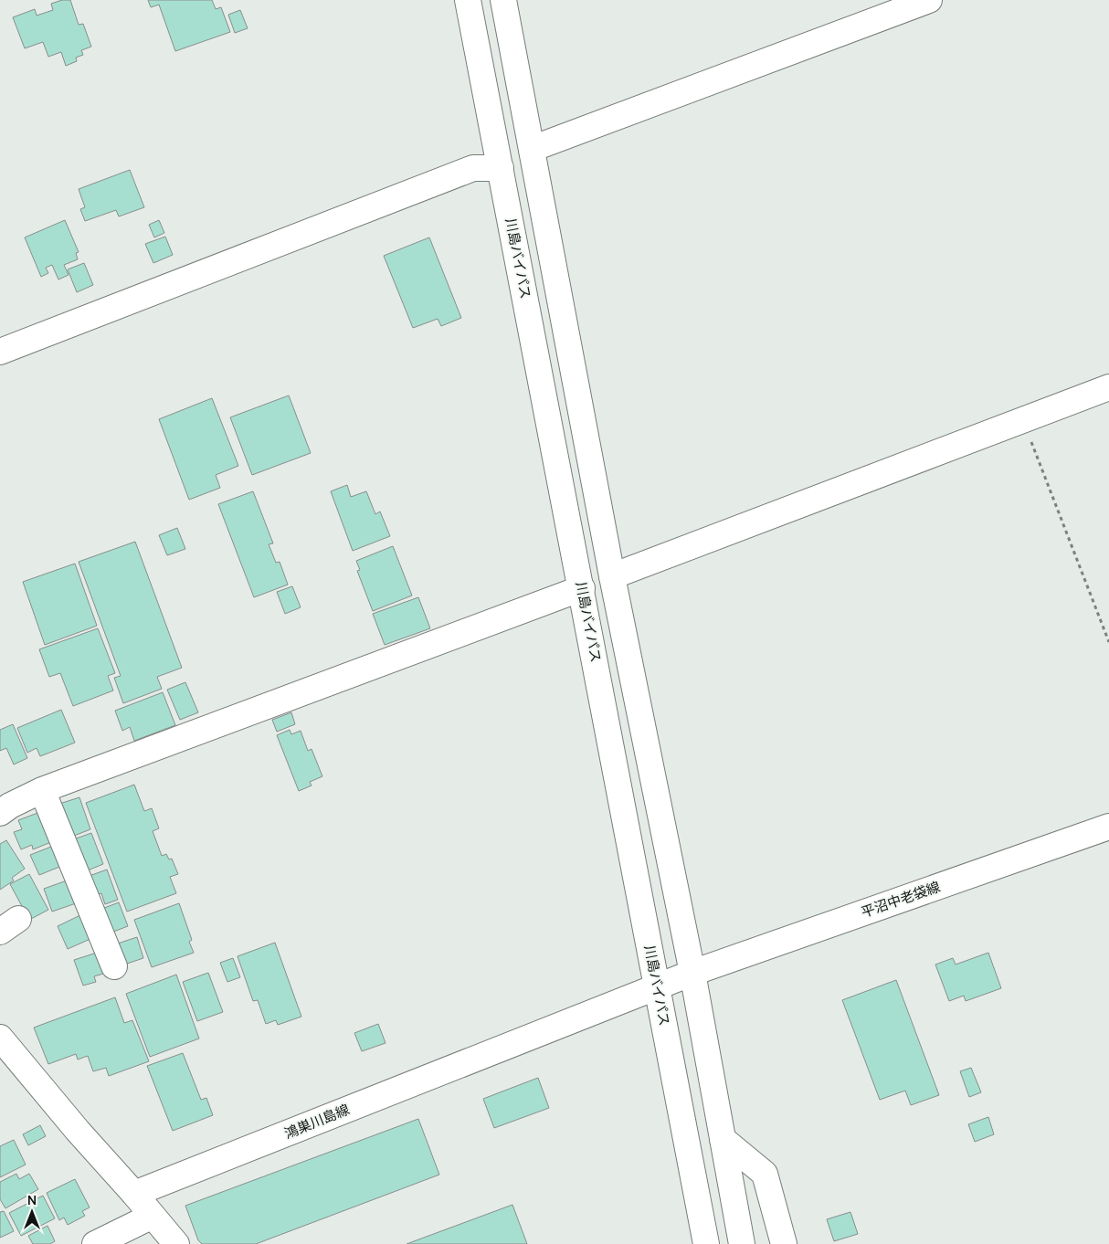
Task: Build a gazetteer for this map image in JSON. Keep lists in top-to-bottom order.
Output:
{
  "streets": {
    "main road": ["川島バイパス", "平沼中老袋線", "鴻巣川島線"]
  },
  "crossings": [
    ["川島バイパス", "鴻巣川島線"],
    ["平沼中老袋線", "鴻巣川島線"]
  ],
  "north": "top"
}
